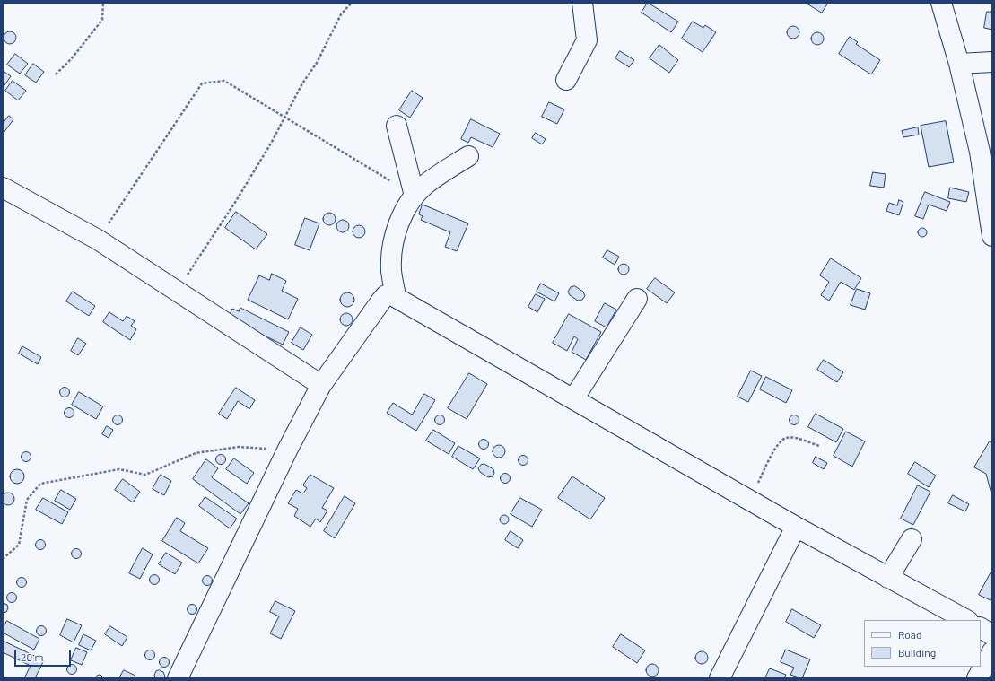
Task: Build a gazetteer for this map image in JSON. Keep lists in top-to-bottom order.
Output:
{
  "legend": ["Road", "Building"],
  "scale_bar": "20 m"
}
